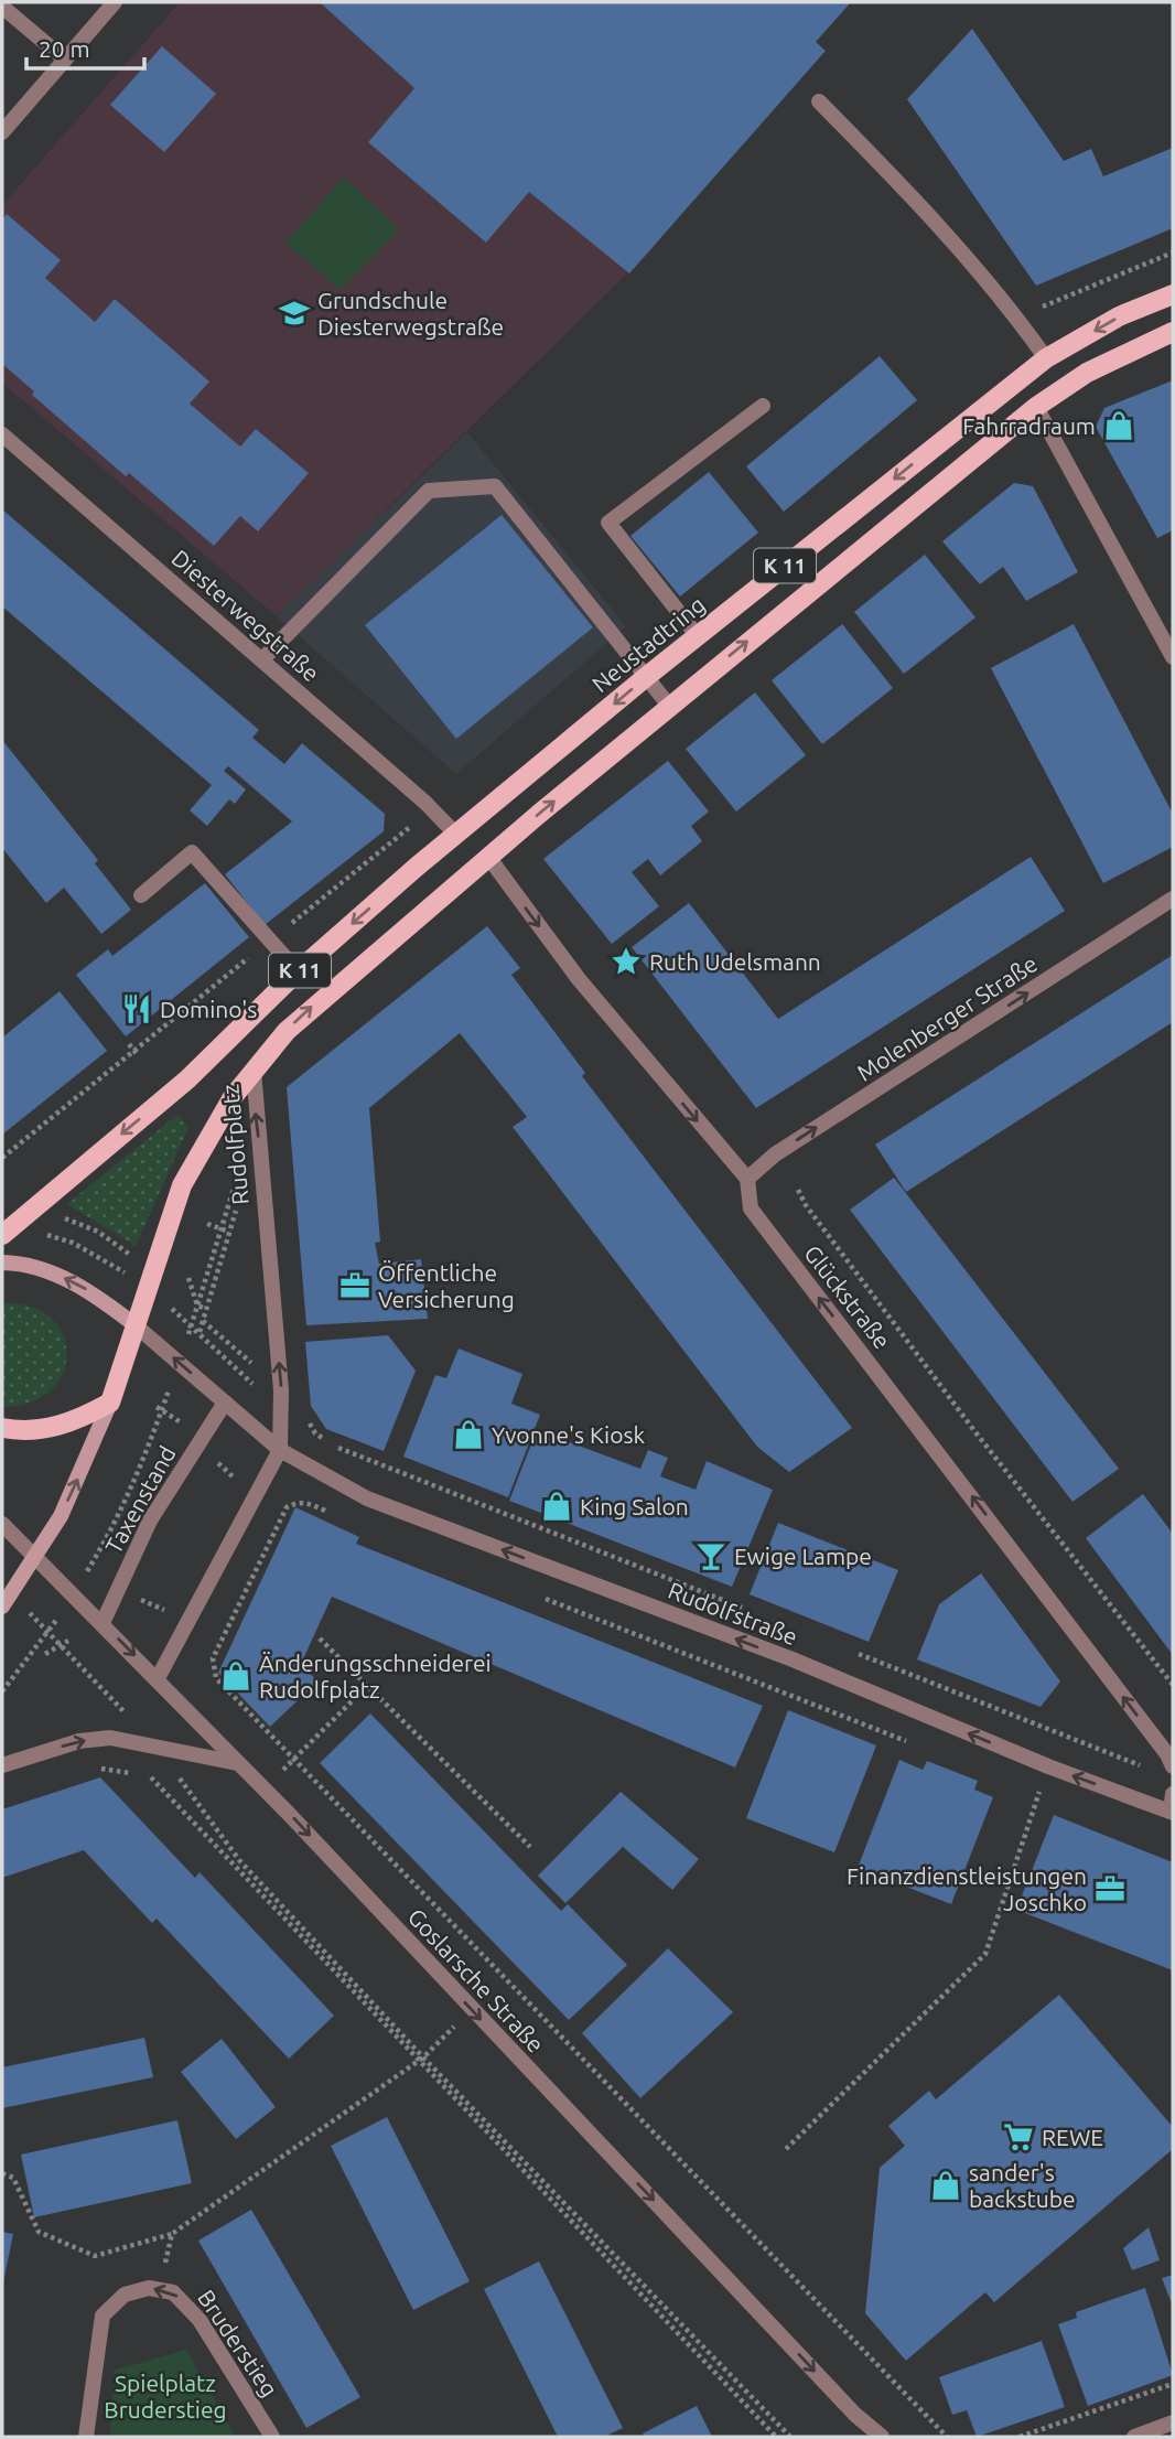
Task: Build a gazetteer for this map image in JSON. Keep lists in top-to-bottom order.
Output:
{
  "streets": {
    "main road": ["K 11", "Neustadtring", "Rudolfplatz"],
    "street": [
      "Diesterwegstraße",
      "Molenberger Straße",
      "Glückstraße",
      "Taxenstand",
      "Rudolfstraße",
      "Goslarsche Straße",
      "Bruderstieg"
    ]
  },
  "crossings": [
    ["K 11", "Rudolfplatz"],
    ["K 11", "Glückstraße"],
    ["Diesterwegstraße", "Neustadtring"],
    ["Neustadtring", "Rudolfplatz"],
    ["Molenberger Straße", "Glückstraße"],
    ["Rudolfplatz", "Rudolfstraße"],
    ["Rudolfplatz", "Goslarsche Straße"],
    ["Taxenstand", "Goslarsche Straße"]
  ],
  "one_way": [
    "Molenberger Straße",
    "Rudolfstraße",
    "Goslarsche Straße",
    "Bruderstieg"
  ],
  "parks": ["Spielplatz Bruderstieg"],
  "places": {
    "school or university": ["Grundschule Diesterwegstraße"],
    "shop": [
      "Fahrradraum",
      "Yvonne's Kiosk",
      "King Salon",
      "Änderungsschneiderei Rudolfplatz",
      "sander's backstube"
    ],
    "place": ["Ruth Udelsmann"],
    "restaurant": ["Domino's"],
    "office": ["Öffentliche Versicherung", "Finanzdienstleistungen Joschko"],
    "bar": ["Ewige Lampe"],
    "supermarket": ["REWE"]
  },
  "scale_bar": "20 m"
}
